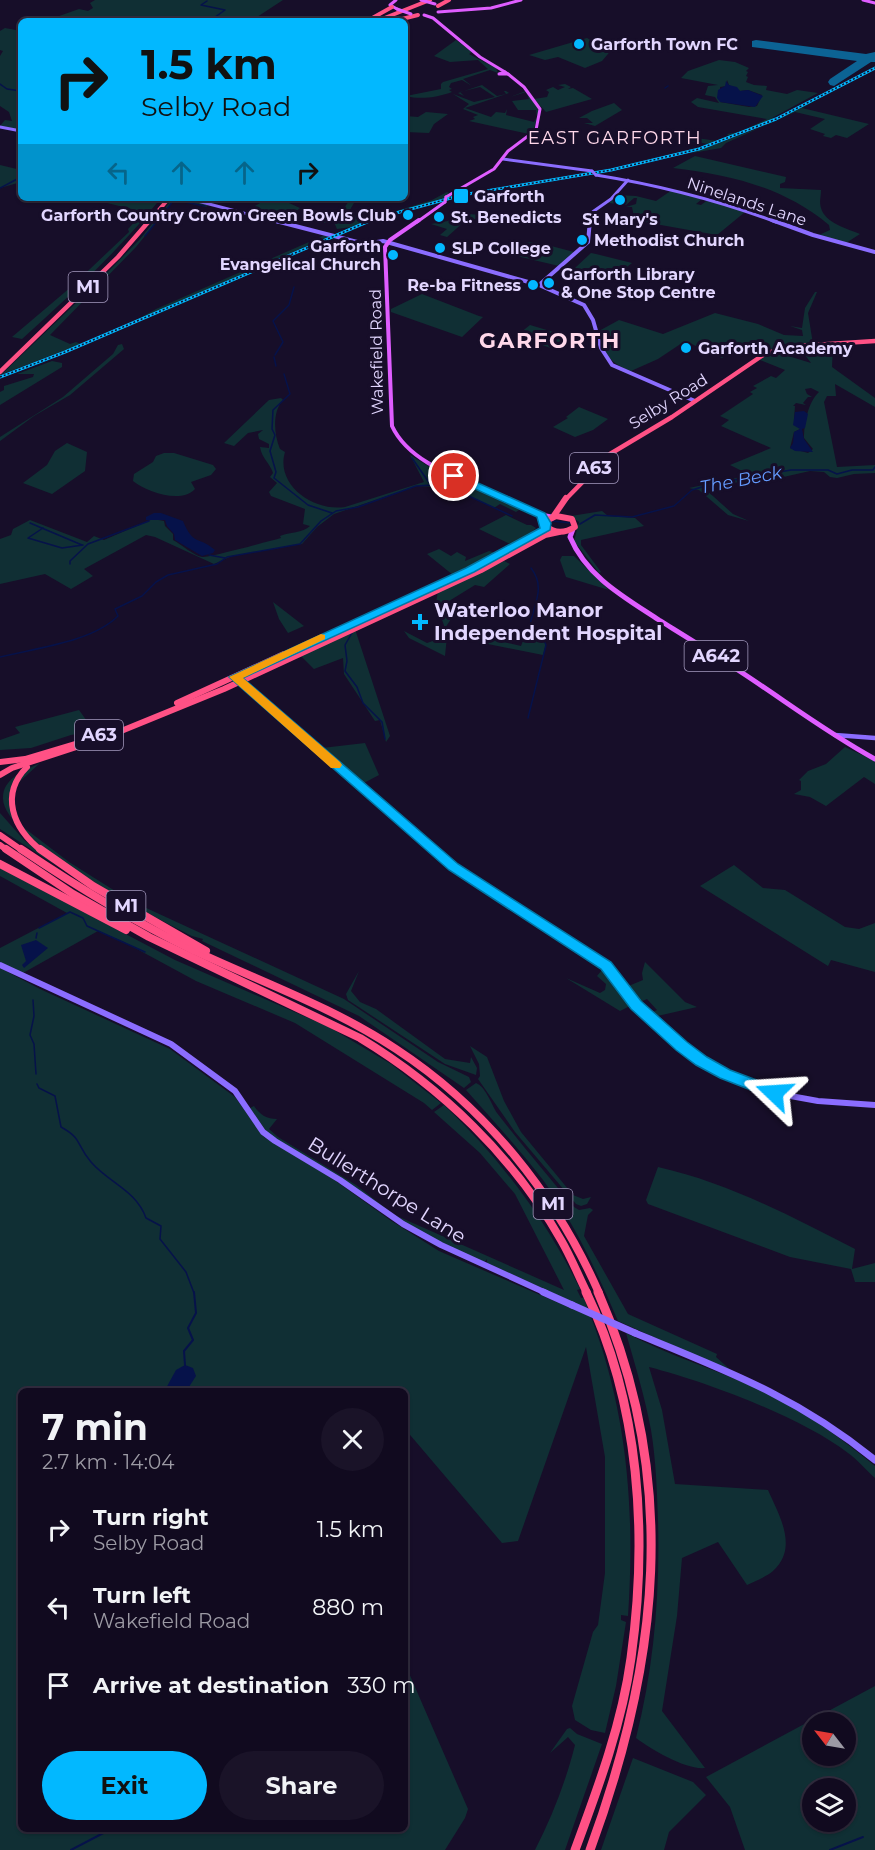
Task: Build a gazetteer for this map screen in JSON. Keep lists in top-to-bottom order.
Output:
{
  "streets": {
    "highway": ["M1", "Selby Road", "A63"],
    "main road": ["Wakefield Road", "A642"],
    "street": ["Ninelands Lane", "Bullerthorpe Lane"]
  },
  "crossings": [
    ["Wakefield Road", "Selby Road"],
    ["Selby Road", "A63"],
    ["A63", "A642"]
  ],
  "districts": ["EAST GARFORTH", "GARFORTH"],
  "water": ["The Beck"],
  "places": {
    "other": [
      "Garforth Town FC",
      "St Mary's",
      "Garforth Country Crown Green Bowls Club",
      "St. Benedicts",
      "Methodist Church",
      "SLP College",
      "Garforth Evangelical Church",
      "Garforth Library & One Stop Centre",
      "Re-ba Fitness",
      "Garforth Academy"
    ],
    "transit": ["Garforth"],
    "health": ["Waterloo Manor Independent Hospital"]
  },
  "north": "top left",
  "page": {
    "turn": ["1.5 km", "Selby Road"],
    "heading": ["7 min", "2.7 km · 14:04"],
    "list": [
      {
        "name": "Turn right",
        "note": "Selby Road",
        "value": "1.5 km"
      },
      {
        "name": "Turn left",
        "note": "Wakefield Road",
        "value": "880 m"
      },
      {
        "name": "Arrive at destination",
        "value": "330 m"
      }
    ],
    "buttons": ["Exit", "Share"]
  }
}
